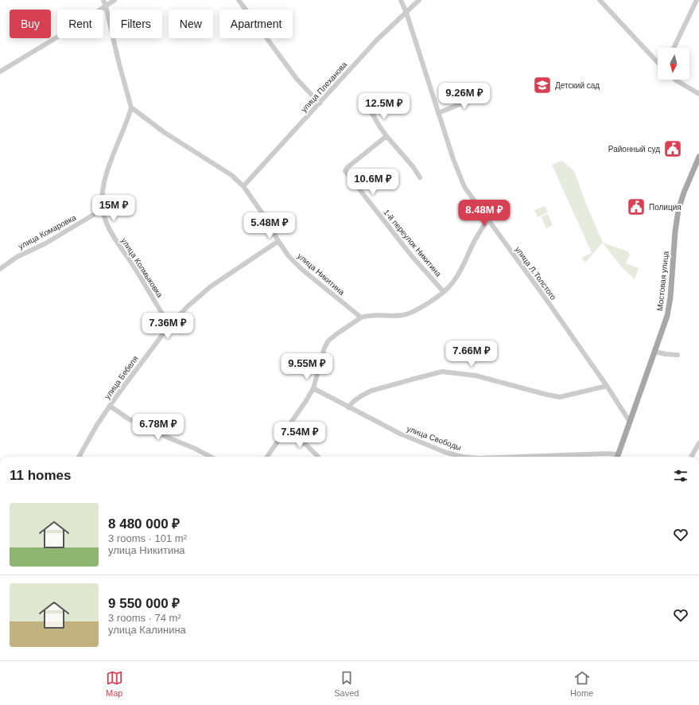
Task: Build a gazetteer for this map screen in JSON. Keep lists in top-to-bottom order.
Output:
{
  "streets": {
    "main road": ["Мостовая улица"],
    "street": [
      "улица Плеханова",
      "улица Комаровка",
      "1-й переулок Никитина",
      "улица Колмыковка",
      "улица Л.Толстого",
      "улица Никитина",
      "улица Бебеля",
      "улица Свободы"
    ]
  },
  "crossings": [
    ["улица Плеханова", "улица Л.Толстого"],
    ["улица Плеханова", "улица Никитина"],
    ["улица Комаровка", "улица Колмыковка"],
    ["улица Колмыковка", "улица Никитина"],
    ["улица Колмыковка", "улица Бебеля"],
    ["улица Л.Толстого", "Мостовая улица"],
    ["улица Никитина", "улица Бебеля"]
  ],
  "places": {
    "school or university": ["Детский сад"],
    "public building": ["Районный суд", "Полиция"]
  },
  "north": "bottom",
  "page": {
    "chip": [
      "Buy",
      "Rent",
      "Filters",
      "New",
      "Apartment"
    ],
    "price": [
      "9.26M ₽",
      "12.5M ₽",
      "10.6M ₽",
      "15M ₽",
      "8.48M ₽",
      "5.48M ₽",
      "7.36M ₽",
      "7.66M ₽",
      "9.55M ₽",
      "6.78M ₽",
      "7.54M ₽"
    ],
    "heading": "11 homes",
    "list": [
      {
        "name": "8 480 000 ₽",
        "note": "3 rooms · 101 m² · улица Никитина"
      },
      {
        "name": "9 550 000 ₽",
        "note": "3 rooms · 74 m² · улица Калинина"
      }
    ],
    "tabs": ["Map", "Saved", "Home"]
  }
}
